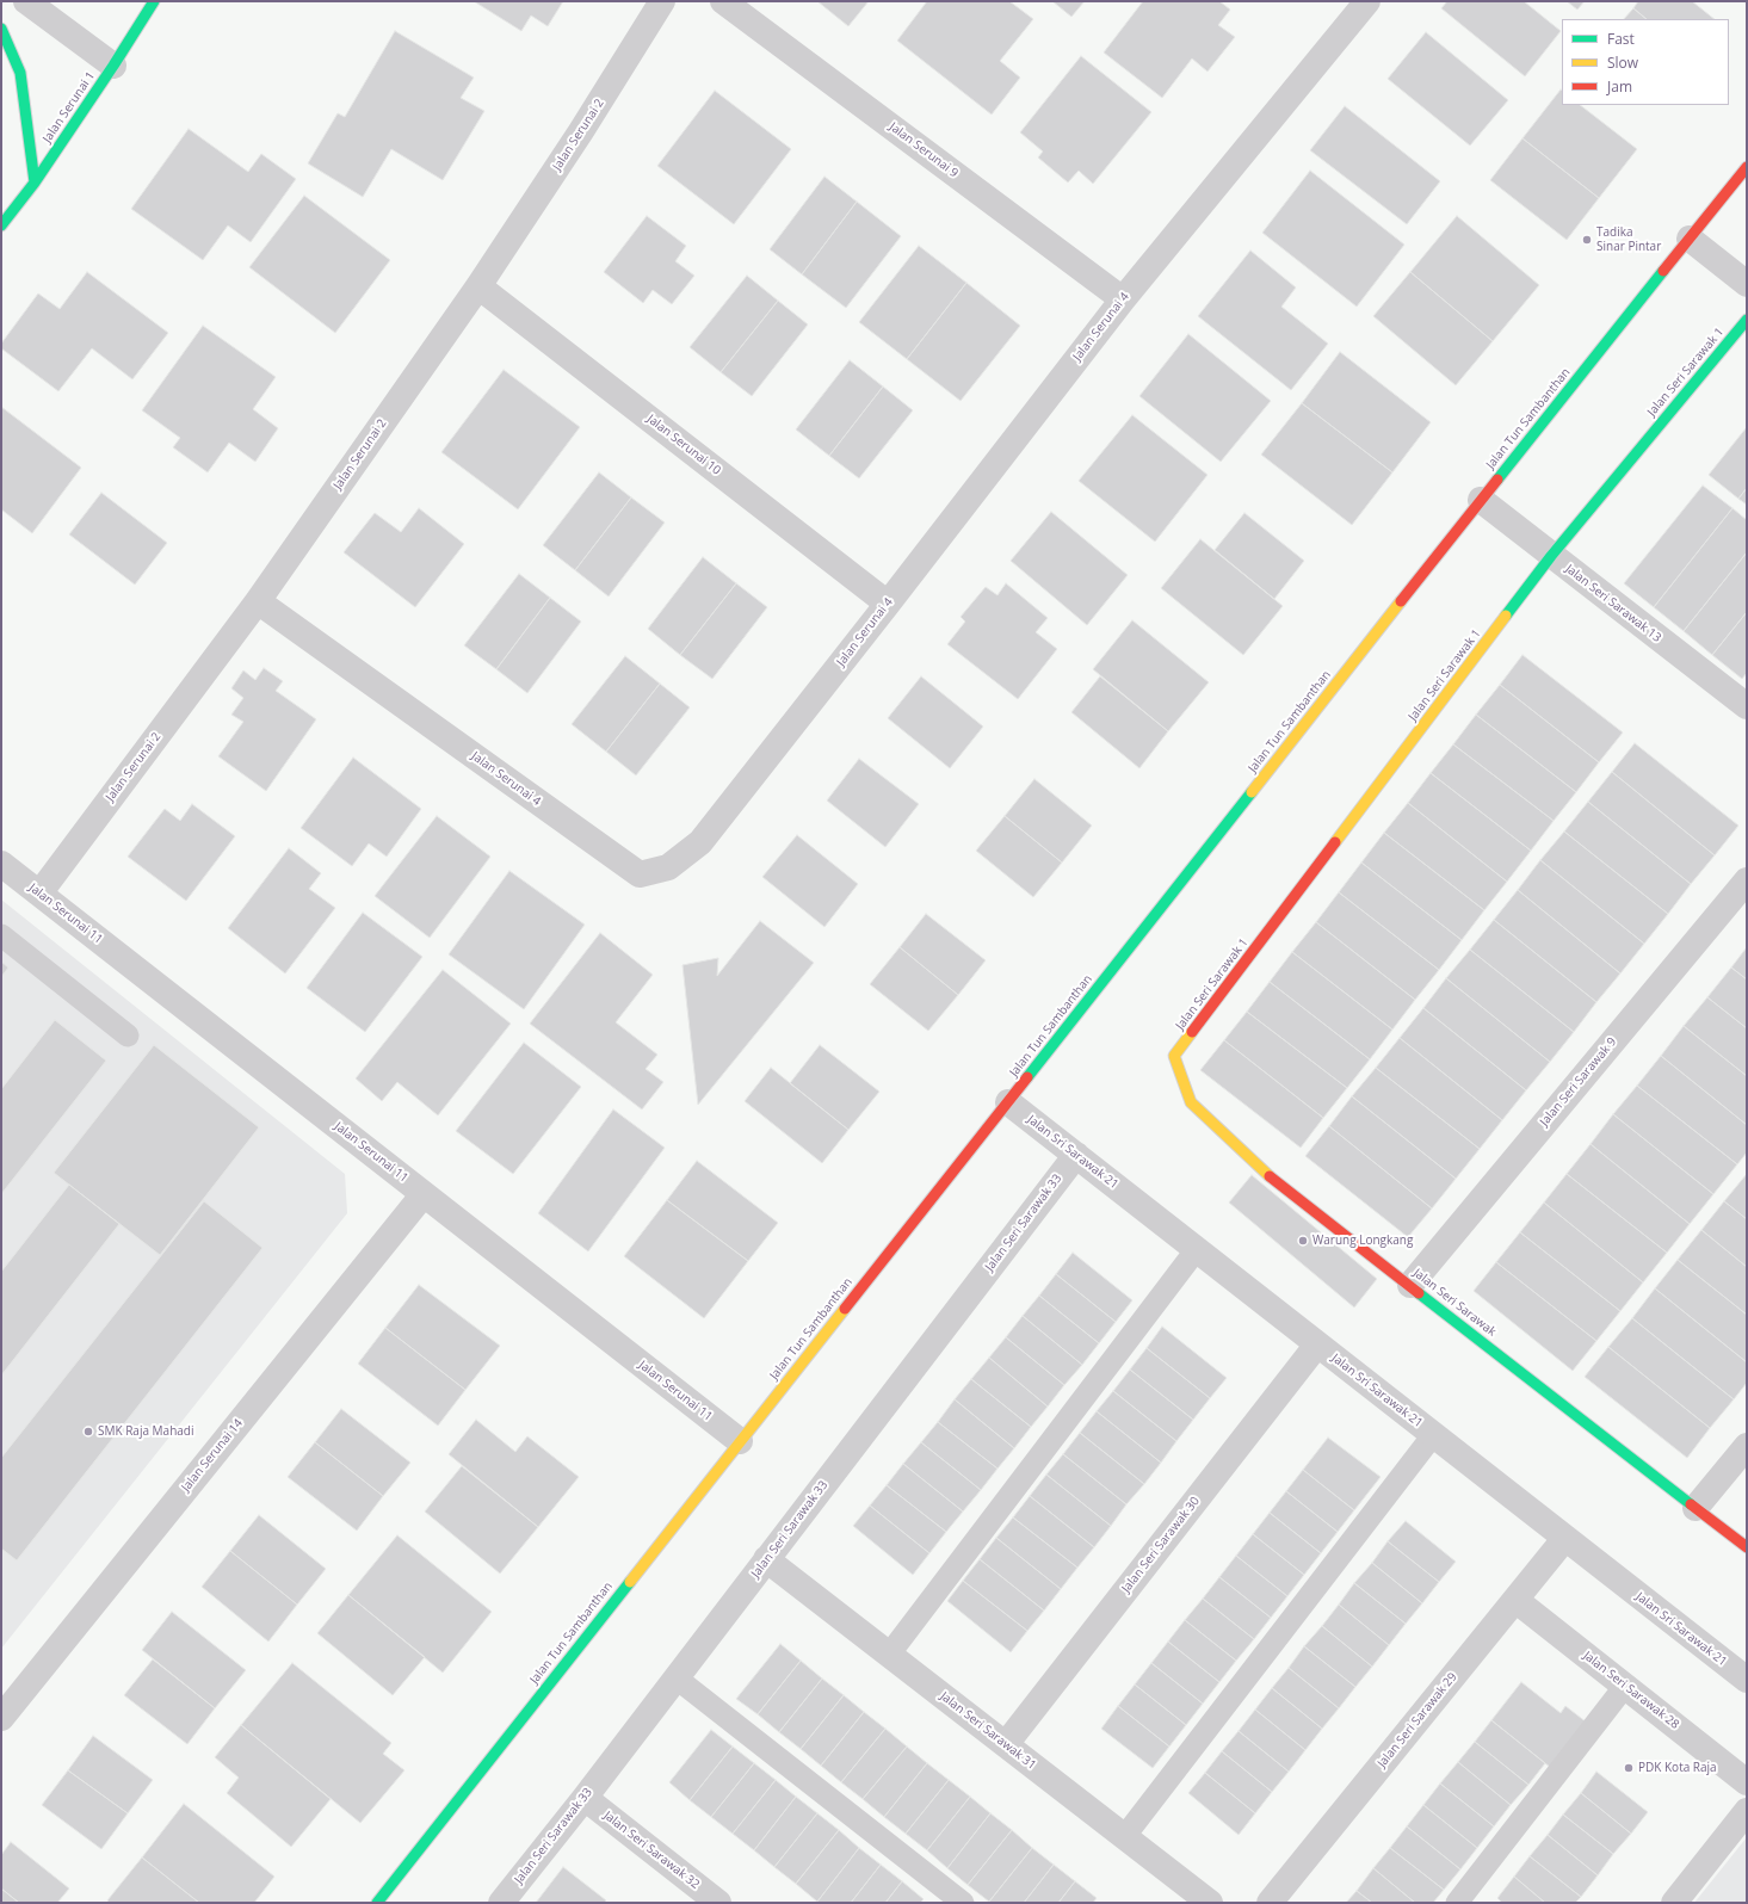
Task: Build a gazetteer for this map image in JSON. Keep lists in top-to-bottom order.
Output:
{
  "streets": {
    "street": [
      "Jalan Serunai 1",
      "Jalan Serunai 2",
      "Jalan Serunai 9",
      "Jalan Serunai 4",
      "Jalan Seri Sarawak 1",
      "Jalan Tun Sambanthan",
      "Jalan Serunai 10",
      "Jalan Seri Sarawak 13",
      "Jalan Serunai 11",
      "Jalan Seri Sarawak 9",
      "Jalan Sri Sarawak 21",
      "Jalan Seri Sarawak 33",
      "Jalan Seri Sarawak",
      "Jalan Serunai 14",
      "Jalan Seri Sarawak 30",
      "Jalan Seri Sarawak 28",
      "Jalan Seri Sarawak 29",
      "Jalan Seri Sarawak 31",
      "Jalan Seri Sarawak 32"
    ]
  },
  "crossings": [
    ["Jalan Serunai 2", "Jalan Serunai 4"],
    ["Jalan Serunai 2", "Jalan Serunai 10"],
    ["Jalan Serunai 2", "Jalan Serunai 11"],
    ["Jalan Serunai 9", "Jalan Serunai 4"],
    ["Jalan Serunai 4", "Jalan Serunai 10"],
    ["Jalan Seri Sarawak 1", "Jalan Seri Sarawak 13"],
    ["Jalan Seri Sarawak 1", "Jalan Seri Sarawak"],
    ["Jalan Tun Sambanthan", "Jalan Seri Sarawak 13"],
    ["Jalan Tun Sambanthan", "Jalan Serunai 11"],
    ["Jalan Tun Sambanthan", "Jalan Sri Sarawak 21"],
    ["Jalan Serunai 11", "Jalan Serunai 14"],
    ["Jalan Seri Sarawak 9", "Jalan Seri Sarawak"],
    ["Jalan Sri Sarawak 21", "Jalan Seri Sarawak 33"],
    ["Jalan Sri Sarawak 21", "Jalan Seri Sarawak 30"],
    ["Jalan Sri Sarawak 21", "Jalan Seri Sarawak 29"],
    ["Jalan Seri Sarawak 33", "Jalan Seri Sarawak 31"],
    ["Jalan Seri Sarawak 33", "Jalan Seri Sarawak 32"],
    ["Jalan Seri Sarawak 30", "Jalan Seri Sarawak 31"],
    ["Jalan Seri Sarawak 28", "Jalan Seri Sarawak 29"]
  ],
  "places": [
    "Tadika Sinar Pintar",
    "Warung Longkang",
    "SMK Raja Mahadi",
    "PDK Kota Raja"
  ],
  "legend": ["Fast", "Slow", "Jam"]
}
